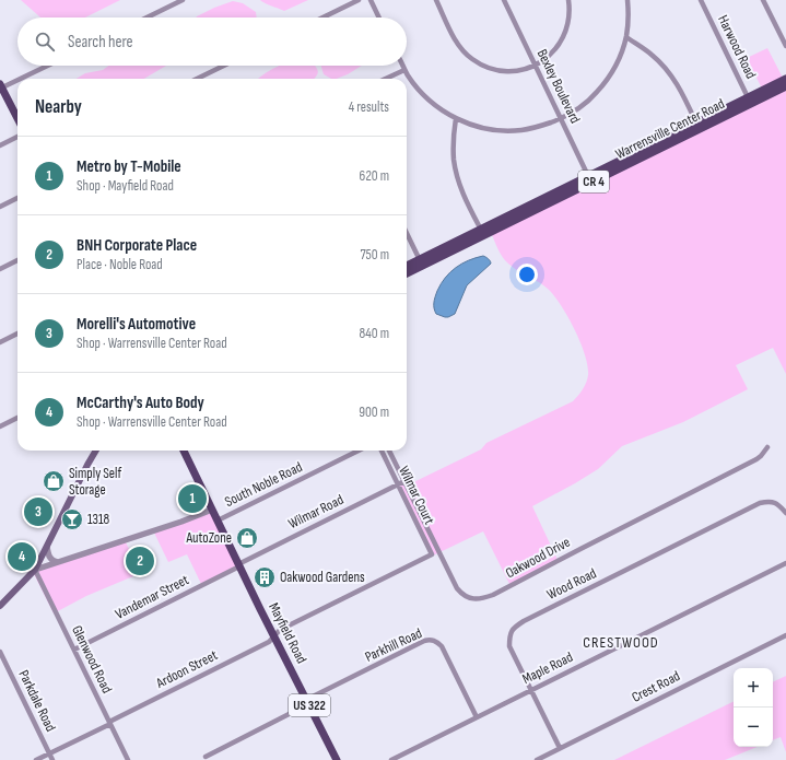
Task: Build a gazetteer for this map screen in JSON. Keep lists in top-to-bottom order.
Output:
{
  "streets": {
    "main road": [
      "Warrensville Center Road",
      "CR 4",
      "Mayfield Road",
      "US 322"
    ],
    "street": [
      "Harwood Road",
      "Bexley Boulevard",
      "South Noble Road",
      "Wilmar Court",
      "Wilmar Road",
      "Oakwood Drive",
      "Wood Road",
      "Vandemar Street",
      "Parkhill Road",
      "Glenwood Road",
      "Maple Road",
      "Ardoon Street",
      "Crest Road",
      "Parkdale Road"
    ]
  },
  "crossings": [
    ["Harwood Road", "Warrensville Center Road"],
    ["Bexley Boulevard", "Warrensville Center Road"],
    ["South Noble Road", "Mayfield Road"],
    ["Wilmar Court", "Wilmar Road"],
    ["Wilmar Court", "Ardoon Street"],
    ["Wilmar Road", "Oakwood Drive"],
    ["Wilmar Road", "Vandemar Street"],
    ["Wilmar Road", "Mayfield Road"],
    ["Wood Road", "Maple Road"],
    ["Wood Road", "Crest Road"],
    ["Vandemar Street", "Mayfield Road"],
    ["Vandemar Street", "Glenwood Road"],
    ["Mayfield Road", "Parkhill Road"],
    ["Mayfield Road", "Ardoon Street"],
    ["Parkhill Road", "Maple Road"],
    ["Glenwood Road", "Ardoon Street"],
    ["Ardoon Street", "Parkdale Road"]
  ],
  "districts": ["CRESTWOOD"],
  "places": {
    "shop": ["Simply Self Storage", "AutoZone"],
    "bar": ["1318"],
    "building": ["Oakwood Gardens"]
  },
  "page": {
    "search": "Search here",
    "heading": ["Nearby", "4 results"],
    "list": [
      {
        "mark": "1",
        "name": "Metro by T-Mobile",
        "note": "Shop · Mayfield Road",
        "value": "620 m"
      },
      {
        "mark": "2",
        "name": "BNH Corporate Place",
        "note": "Place · Noble Road",
        "value": "750 m"
      },
      {
        "mark": "3",
        "name": "Morelli's Automotive",
        "note": "Shop · Warrensville Center Road",
        "value": "840 m"
      },
      {
        "mark": "4",
        "name": "McCarthy's Auto Body",
        "note": "Shop · Warrensville Center Road",
        "value": "900 m"
      }
    ],
    "pins": [
      "1",
      "3",
      "4",
      "2"
    ],
    "map_buttons": ["+", "−"]
  }
}
